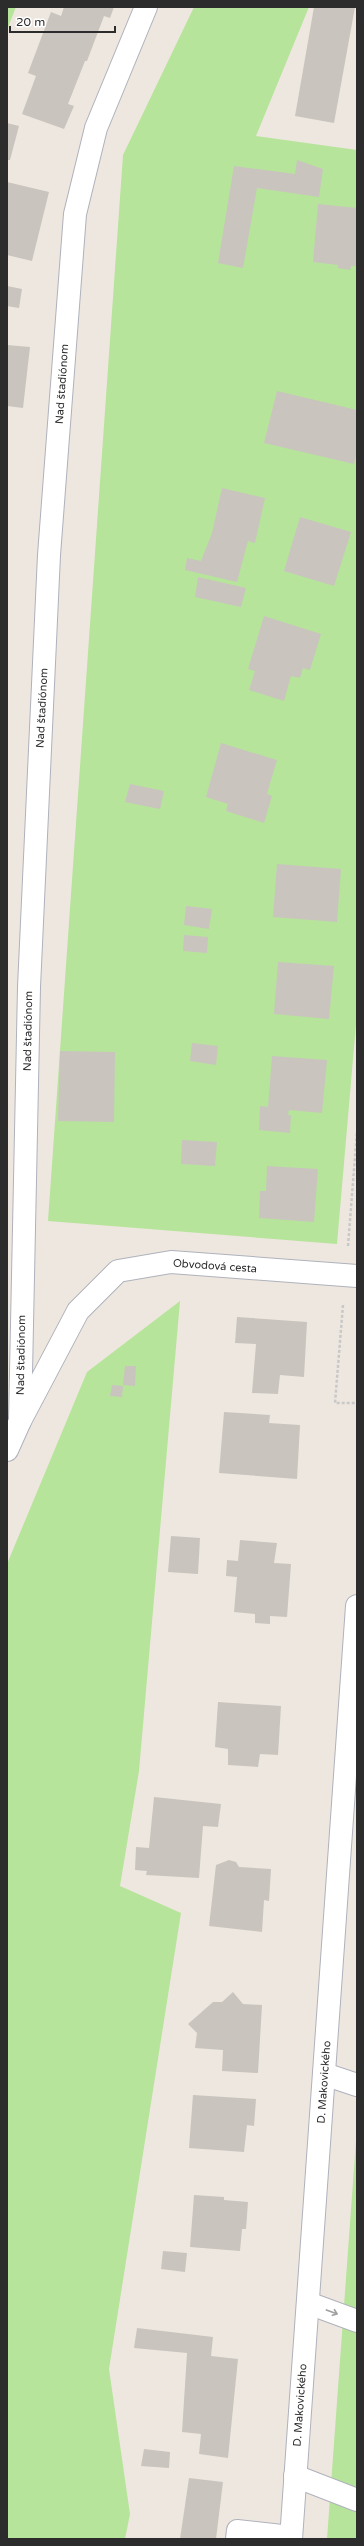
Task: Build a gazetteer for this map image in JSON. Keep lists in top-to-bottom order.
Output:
{
  "streets": {
    "street": ["Nad štadiónom", "Obvodová cesta", "D. Makovického"]
  },
  "crossings": [
    ["Nad štadiónom", "Obvodová cesta"]
  ],
  "scale_bar": "20 m"
}
